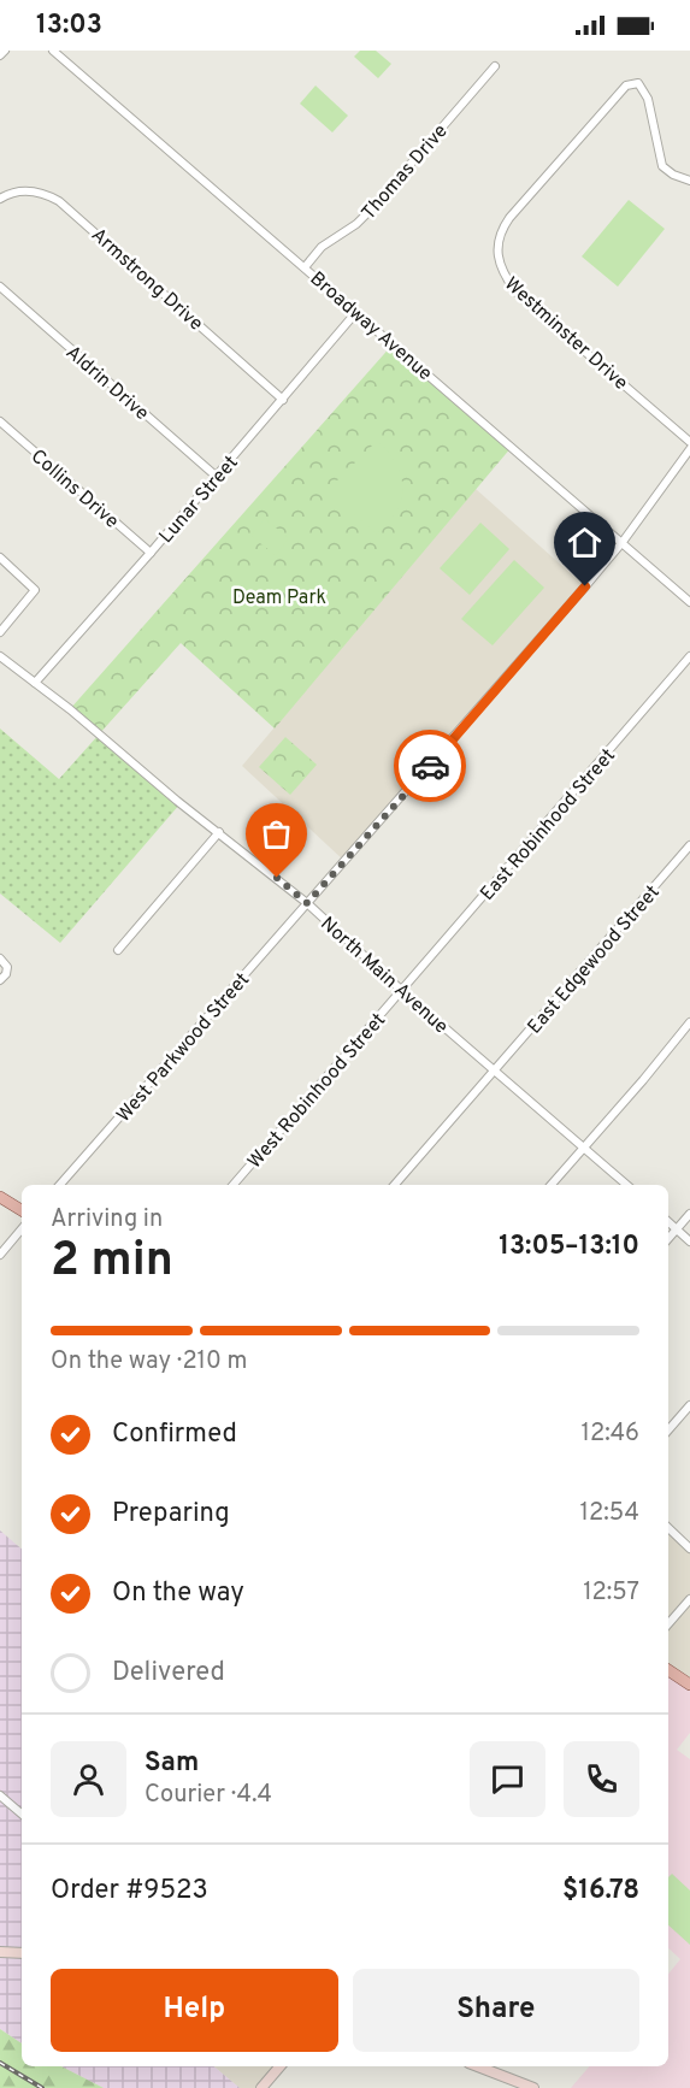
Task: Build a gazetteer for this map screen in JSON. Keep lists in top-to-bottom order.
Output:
{
  "streets": {
    "street": [
      "Thomas Drive",
      "Armstrong Drive",
      "Broadway Avenue",
      "Westminster Drive",
      "Aldrin Drive",
      "Collins Drive",
      "Lunar Street",
      "East Robinhood Street",
      "East Edgewood Street",
      "North Main Avenue",
      "West Parkwood Street",
      "West Robinhood Street"
    ]
  },
  "crossings": [
    ["Thomas Drive", "Broadway Avenue"],
    ["Armstrong Drive", "Lunar Street"],
    ["Broadway Avenue", "Lunar Street"],
    ["Broadway Avenue", "West Parkwood Street"],
    ["Aldrin Drive", "Lunar Street"],
    ["Collins Drive", "Lunar Street"],
    ["Lunar Street", "North Main Avenue"],
    ["East Robinhood Street", "North Main Avenue"],
    ["East Robinhood Street", "West Robinhood Street"],
    ["East Edgewood Street", "North Main Avenue"],
    ["North Main Avenue", "West Parkwood Street"],
    ["North Main Avenue", "West Robinhood Street"]
  ],
  "parks": ["Deam Park"],
  "page": {
    "status": "13:03",
    "heading": ["2 min", "Arriving in", "13:05–13:10"],
    "panel": [
      "Sam",
      "Courier · 4.4",
      "Order #9523",
      "$16.78"
    ],
    "bar": "On the way · 210 m",
    "list": [
      ["Confirmed", "12:46"],
      ["Preparing", "12:54"],
      ["On the way", "12:57"],
      "Delivered"
    ],
    "buttons": ["Help", "Share"]
  }
}
